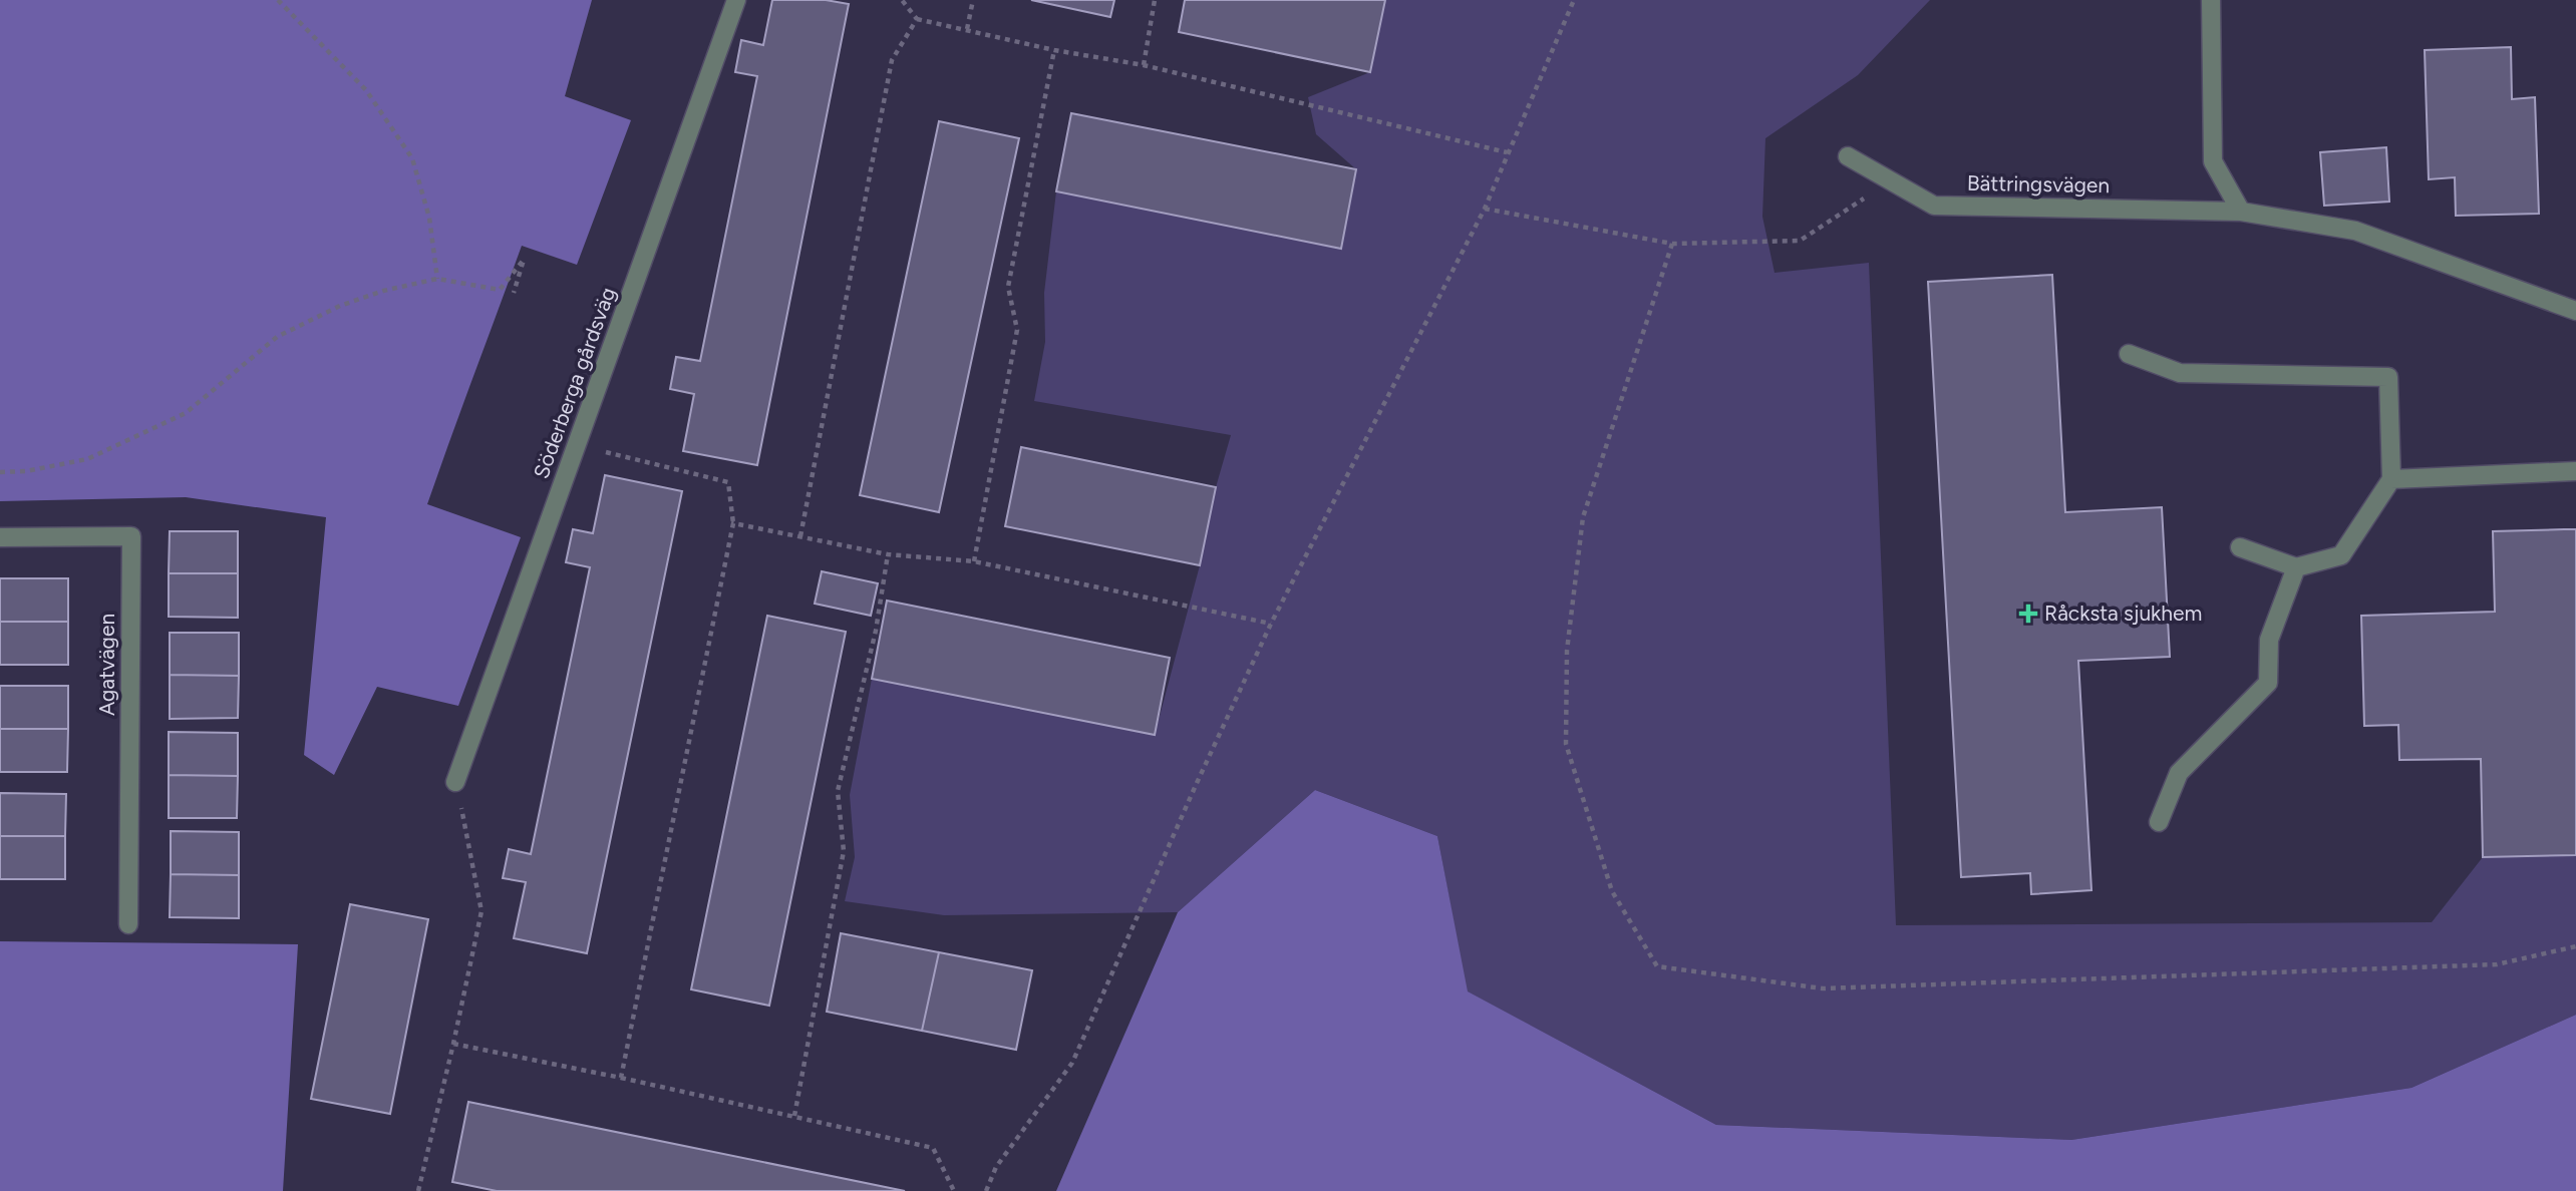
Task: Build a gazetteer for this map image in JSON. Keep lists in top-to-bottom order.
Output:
{
  "streets": {
    "street": ["Bättringsvägen", "Söderberga gårdsväg", "Agatvägen"]
  },
  "places": {
    "health": ["Råcksta sjukhem"]
  }
}
